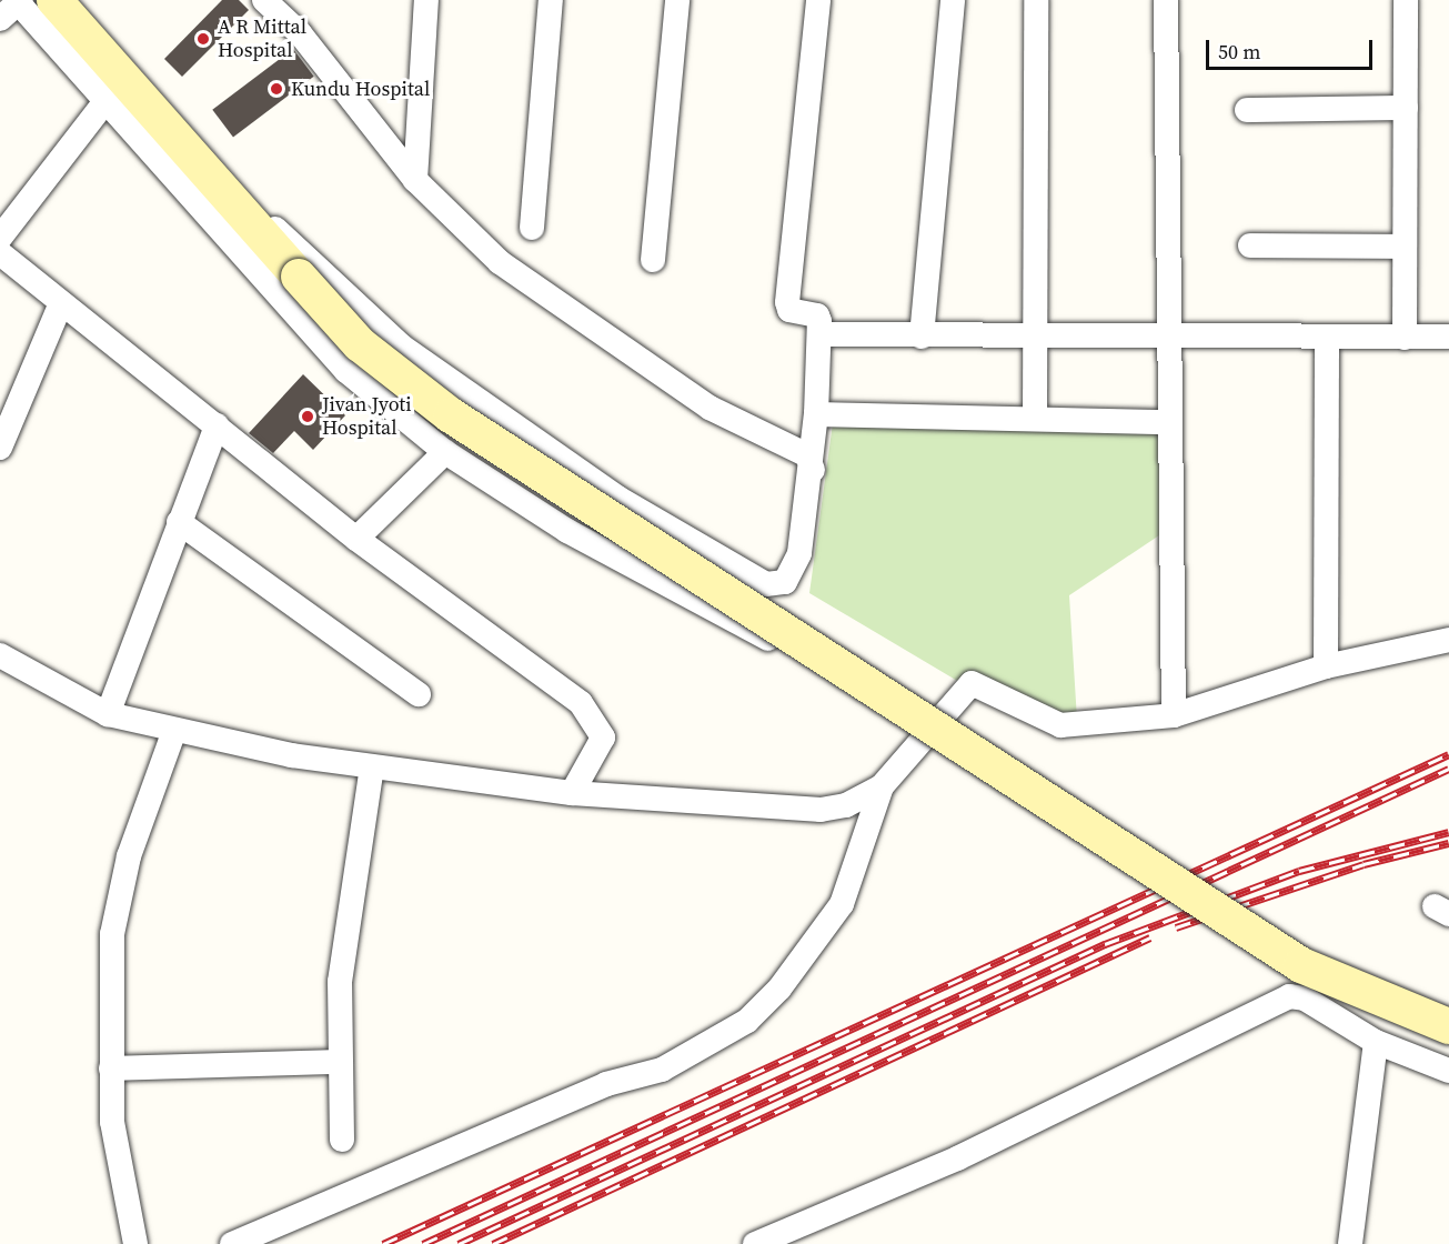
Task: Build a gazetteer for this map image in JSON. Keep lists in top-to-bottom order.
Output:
{
  "places": ["A R Mittal Hospital", "Kundu Hospital", "Jivan Jyoti Hospital"],
  "scale_bar": "50 m"
}
